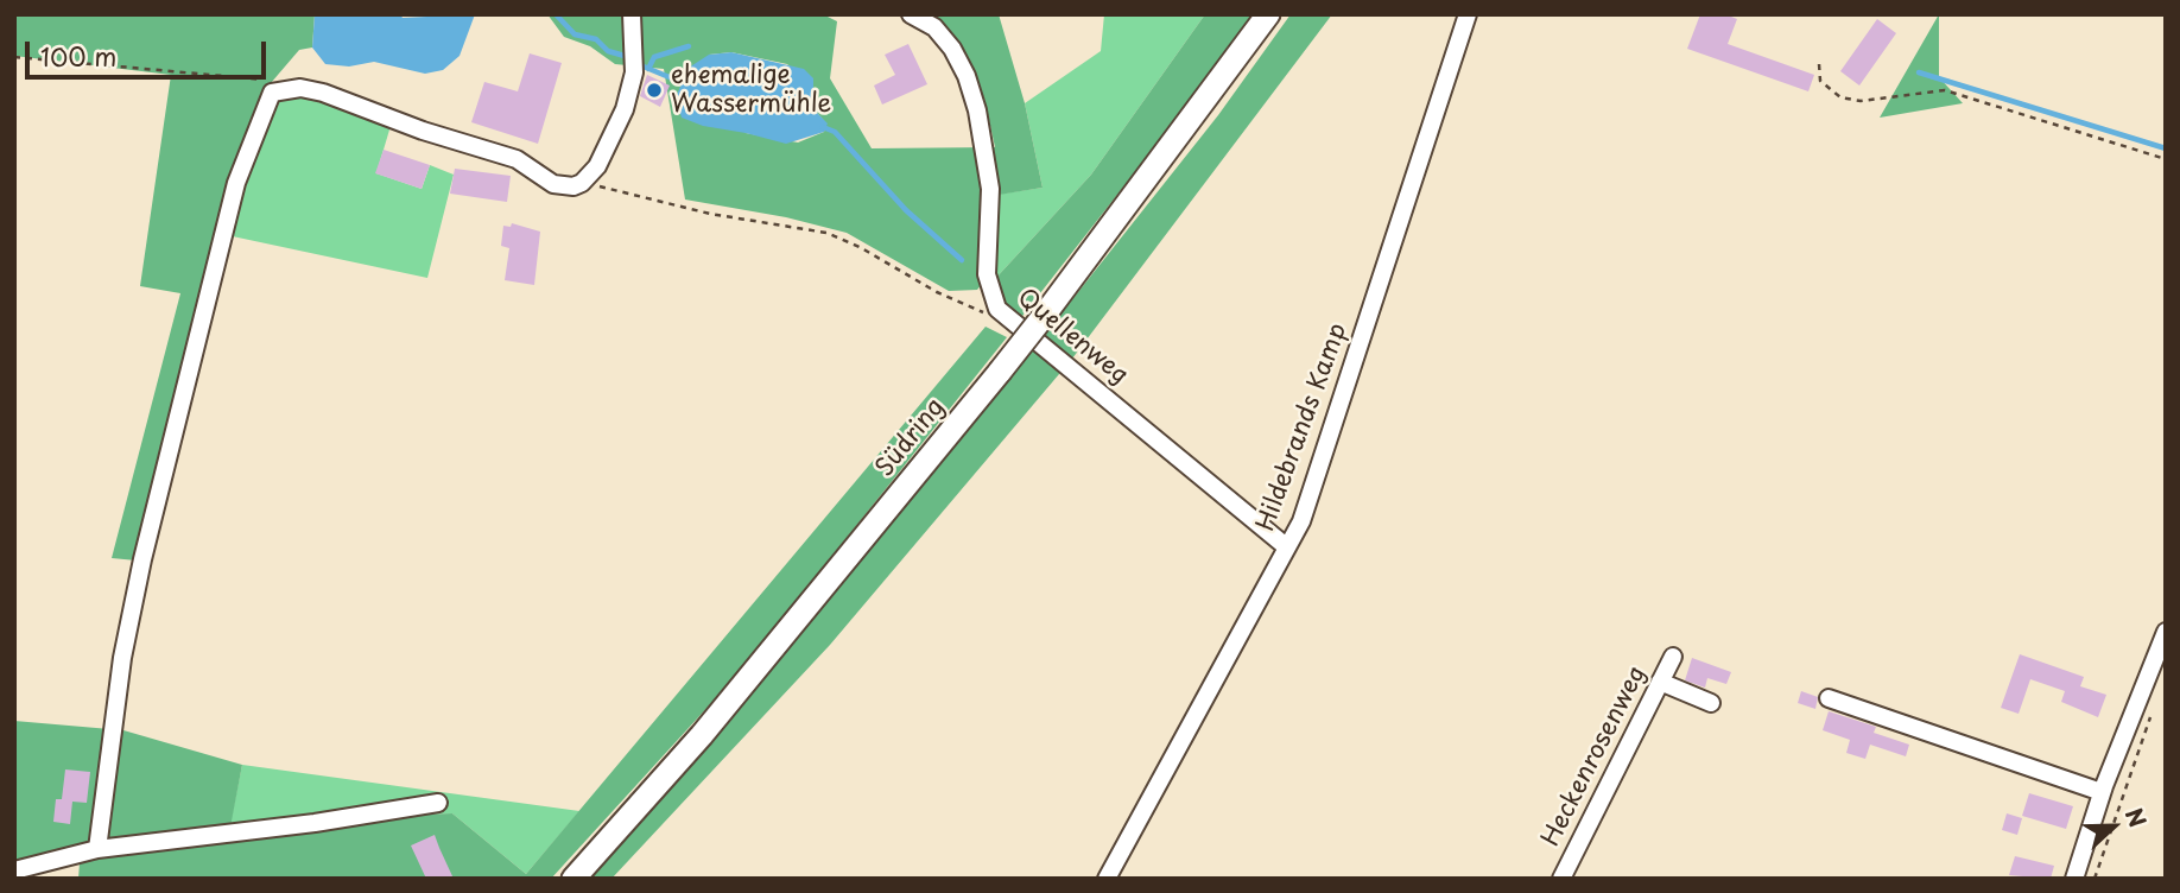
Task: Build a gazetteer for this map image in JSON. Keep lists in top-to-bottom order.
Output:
{
  "streets": {
    "main road": ["Südring"],
    "street": ["Quellenweg", "Hildebrands Kamp", "Heckenrosenweg"]
  },
  "crossings": [
    ["Quellenweg", "Hildebrands Kamp"]
  ],
  "places": ["ehemalige Wassermühle"],
  "scale_bar": "100 m",
  "north": "right"
}
